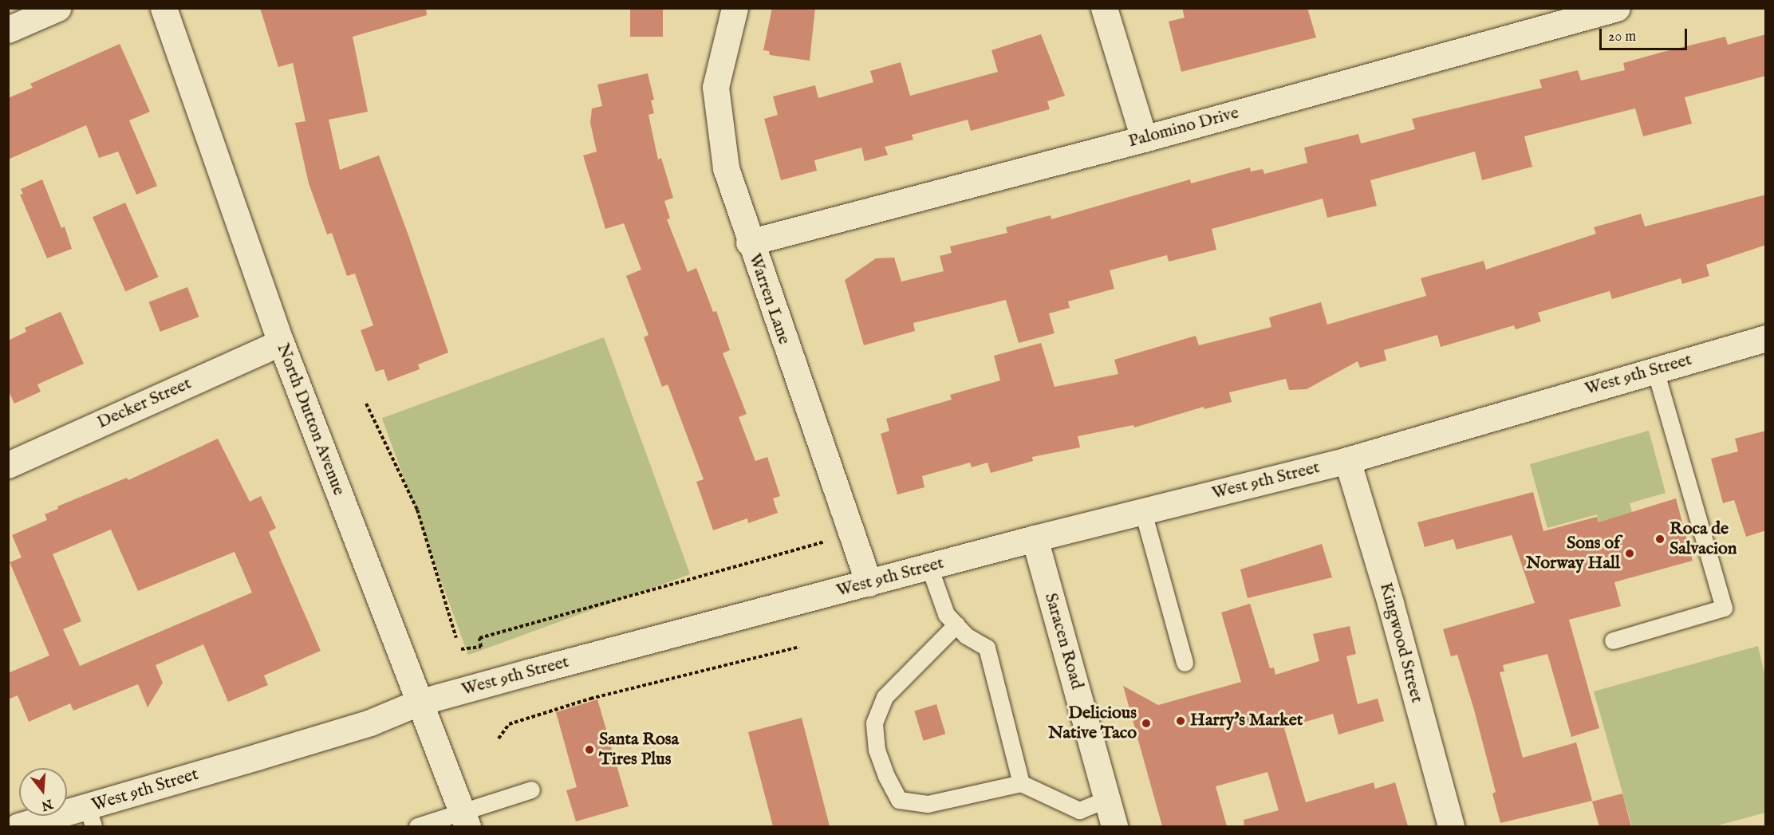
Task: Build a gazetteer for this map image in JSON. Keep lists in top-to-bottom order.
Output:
{
  "streets": {
    "street": [
      "Palomino Drive",
      "Warren Lane",
      "West 9th Street",
      "Decker Street",
      "North Dutton Avenue",
      "Saracen Road",
      "Kingwood Street"
    ]
  },
  "crossings": [
    ["Palomino Drive", "Warren Lane"],
    ["Warren Lane", "West 9th Street"],
    ["West 9th Street", "North Dutton Avenue"],
    ["West 9th Street", "Saracen Road"],
    ["West 9th Street", "Kingwood Street"],
    ["Decker Street", "North Dutton Avenue"]
  ],
  "places": [
    "Roca de Salvacion",
    "Sons of Norway Hall",
    "Harry's Market",
    "Delicious Native Taco",
    "Santa Rosa Tires Plus"
  ],
  "scale_bar": "20 m",
  "north": "bottom"
}
